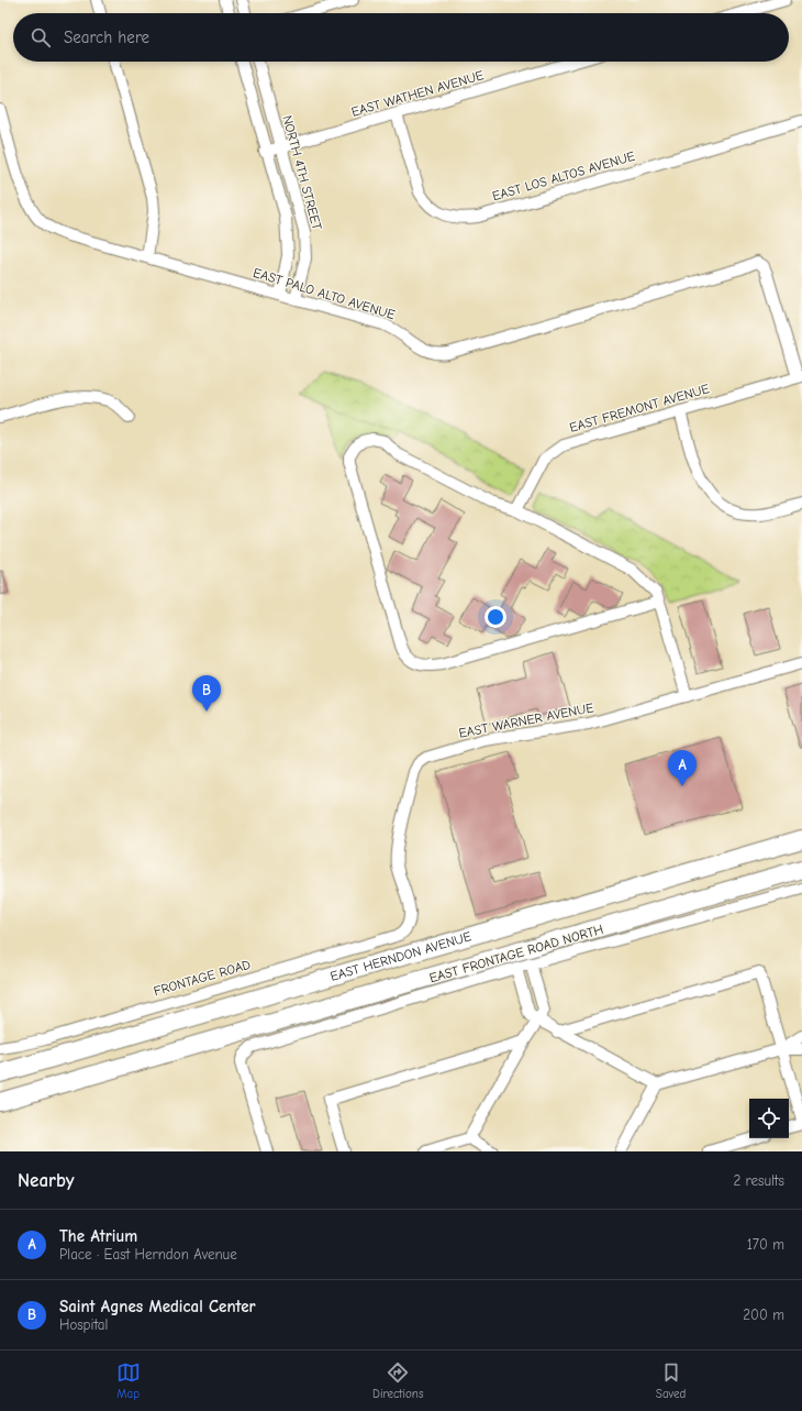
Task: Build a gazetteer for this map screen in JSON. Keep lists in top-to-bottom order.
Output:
{
  "streets": {
    "main road": ["EAST HERNDON AVENUE"],
    "street": [
      "EAST WATHEN AVENUE",
      "NORTH 4TH STREET",
      "EAST LOS ALTOS AVENUE",
      "EAST PALO ALTO AVENUE",
      "EAST FREMONT AVENUE",
      "EAST WARNER AVENUE",
      "EAST FRONTAGE ROAD NORTH",
      "FRONTAGE ROAD"
    ]
  },
  "crossings": [
    ["EAST WATHEN AVENUE", "NORTH 4TH STREET"],
    ["EAST WATHEN AVENUE", "EAST LOS ALTOS AVENUE"],
    ["NORTH 4TH STREET", "EAST PALO ALTO AVENUE"],
    ["EAST PALO ALTO AVENUE", "EAST FREMONT AVENUE"],
    ["EAST WARNER AVENUE", "FRONTAGE ROAD"]
  ],
  "page": {
    "search": "Search here",
    "pins": ["B", "A"],
    "heading": ["Nearby", "2 results"],
    "list": [
      {
        "mark": "A",
        "name": "The Atrium",
        "note": "Place · East Herndon Avenue",
        "value": "170 m"
      },
      {
        "mark": "B",
        "name": "Saint Agnes Medical Center",
        "note": "Hospital",
        "value": "200 m"
      }
    ],
    "nav": ["Map", "Directions", "Saved"]
  }
}
